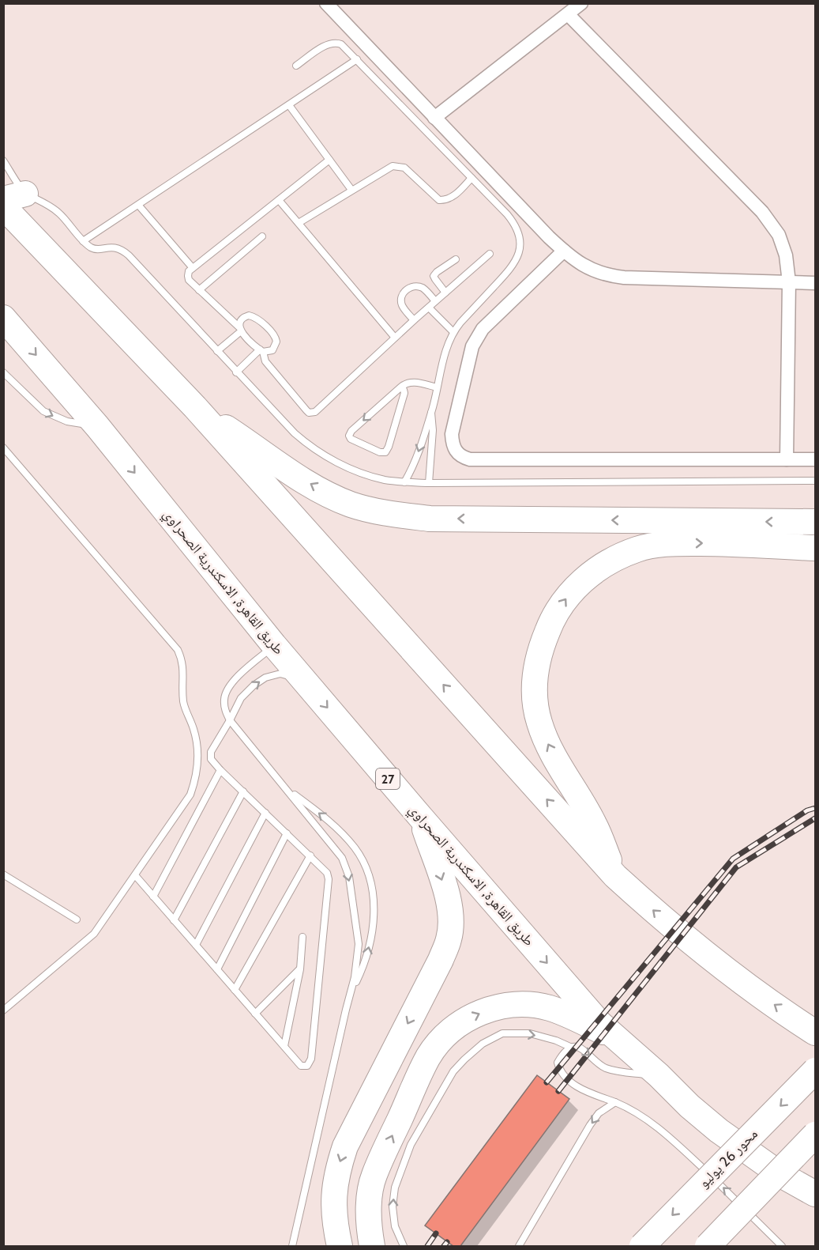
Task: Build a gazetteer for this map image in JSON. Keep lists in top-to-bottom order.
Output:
{
  "streets": {
    "highway": ["طريق القاهرة, الاسكندرية الصحراوي", "27", "محور 26 يوليو"]
  }
}
